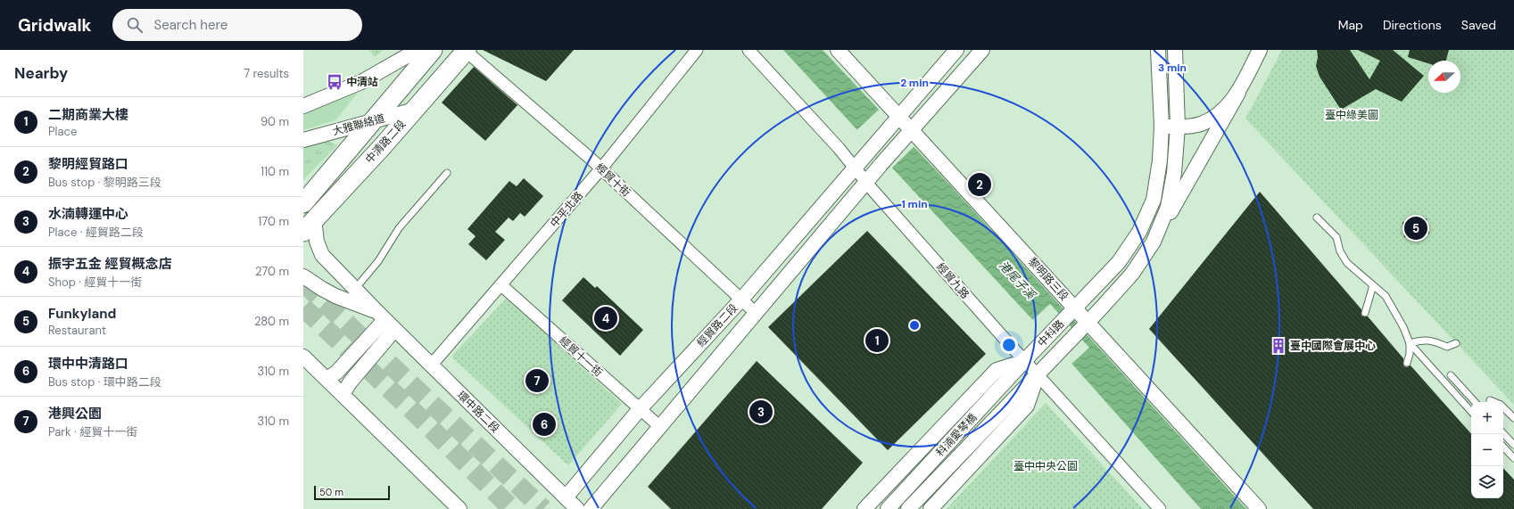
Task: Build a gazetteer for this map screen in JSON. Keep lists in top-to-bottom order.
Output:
{
  "streets": {
    "main road": ["中清路二段"],
    "street": [
      "大雅聯絡道",
      "經貿十街",
      "中平北路",
      "黎明路三段",
      "經貿九路",
      "經貿路二段",
      "中科路",
      "經貿十一街",
      "環中路二段",
      "科湳愛琴橋"
    ]
  },
  "crossings": [
    ["大雅聯絡道", "中清路二段"],
    ["中清路二段", "經貿十街"],
    ["中清路二段", "環中路二段"],
    ["經貿十街", "中平北路"],
    ["經貿十街", "經貿路二段"],
    ["中平北路", "經貿十一街"],
    ["中平北路", "環中路二段"],
    ["黎明路三段", "經貿路二段"],
    ["黎明路三段", "中科路"],
    ["經貿九路", "經貿路二段"],
    ["經貿九路", "中科路"],
    ["經貿九路", "科湳愛琴橋"],
    ["經貿路二段", "經貿十一街"],
    ["經貿路二段", "環中路二段"],
    ["中科路", "科湳愛琴橋"]
  ],
  "water": ["港尾子溪"],
  "parks": ["臺中綠美圖", "臺中中央公園"],
  "places": {
    "bus stop": ["中清站"],
    "building": ["臺中國際會展中心"]
  },
  "scale_bar": "50 m",
  "north": "left",
  "page": {
    "header": "Gridwalk",
    "search": "Search here",
    "nav": ["Map", "Directions", "Saved"],
    "heading": ["Nearby", "7 results"],
    "list": [
      {
        "mark": "1",
        "name": "二期商業大樓",
        "note": "Place",
        "value": "90 m"
      },
      {
        "mark": "2",
        "name": "黎明經貿路口",
        "note": "Bus stop · 黎明路三段",
        "value": "110 m"
      },
      {
        "mark": "3",
        "name": "水湳轉運中心",
        "note": "Place · 經貿路二段",
        "value": "170 m"
      },
      {
        "mark": "4",
        "name": "振宇五金 經貿概念店",
        "note": "Shop · 經貿十一街",
        "value": "270 m"
      },
      {
        "mark": "5",
        "name": "Funkyland",
        "note": "Restaurant",
        "value": "280 m"
      },
      {
        "mark": "6",
        "name": "環中中清路口",
        "note": "Bus stop · 環中路二段",
        "value": "310 m"
      },
      {
        "mark": "7",
        "name": "港興公園",
        "note": "Park · 經貿十一街",
        "value": "310 m"
      }
    ],
    "pins": [
      "2",
      "5",
      "4",
      "1",
      "7",
      "3",
      "6"
    ],
    "map_buttons": ["+", "−"],
    "scale": "50 m"
  },
  "rings": ["3 min", "2 min", "1 min"]
}
